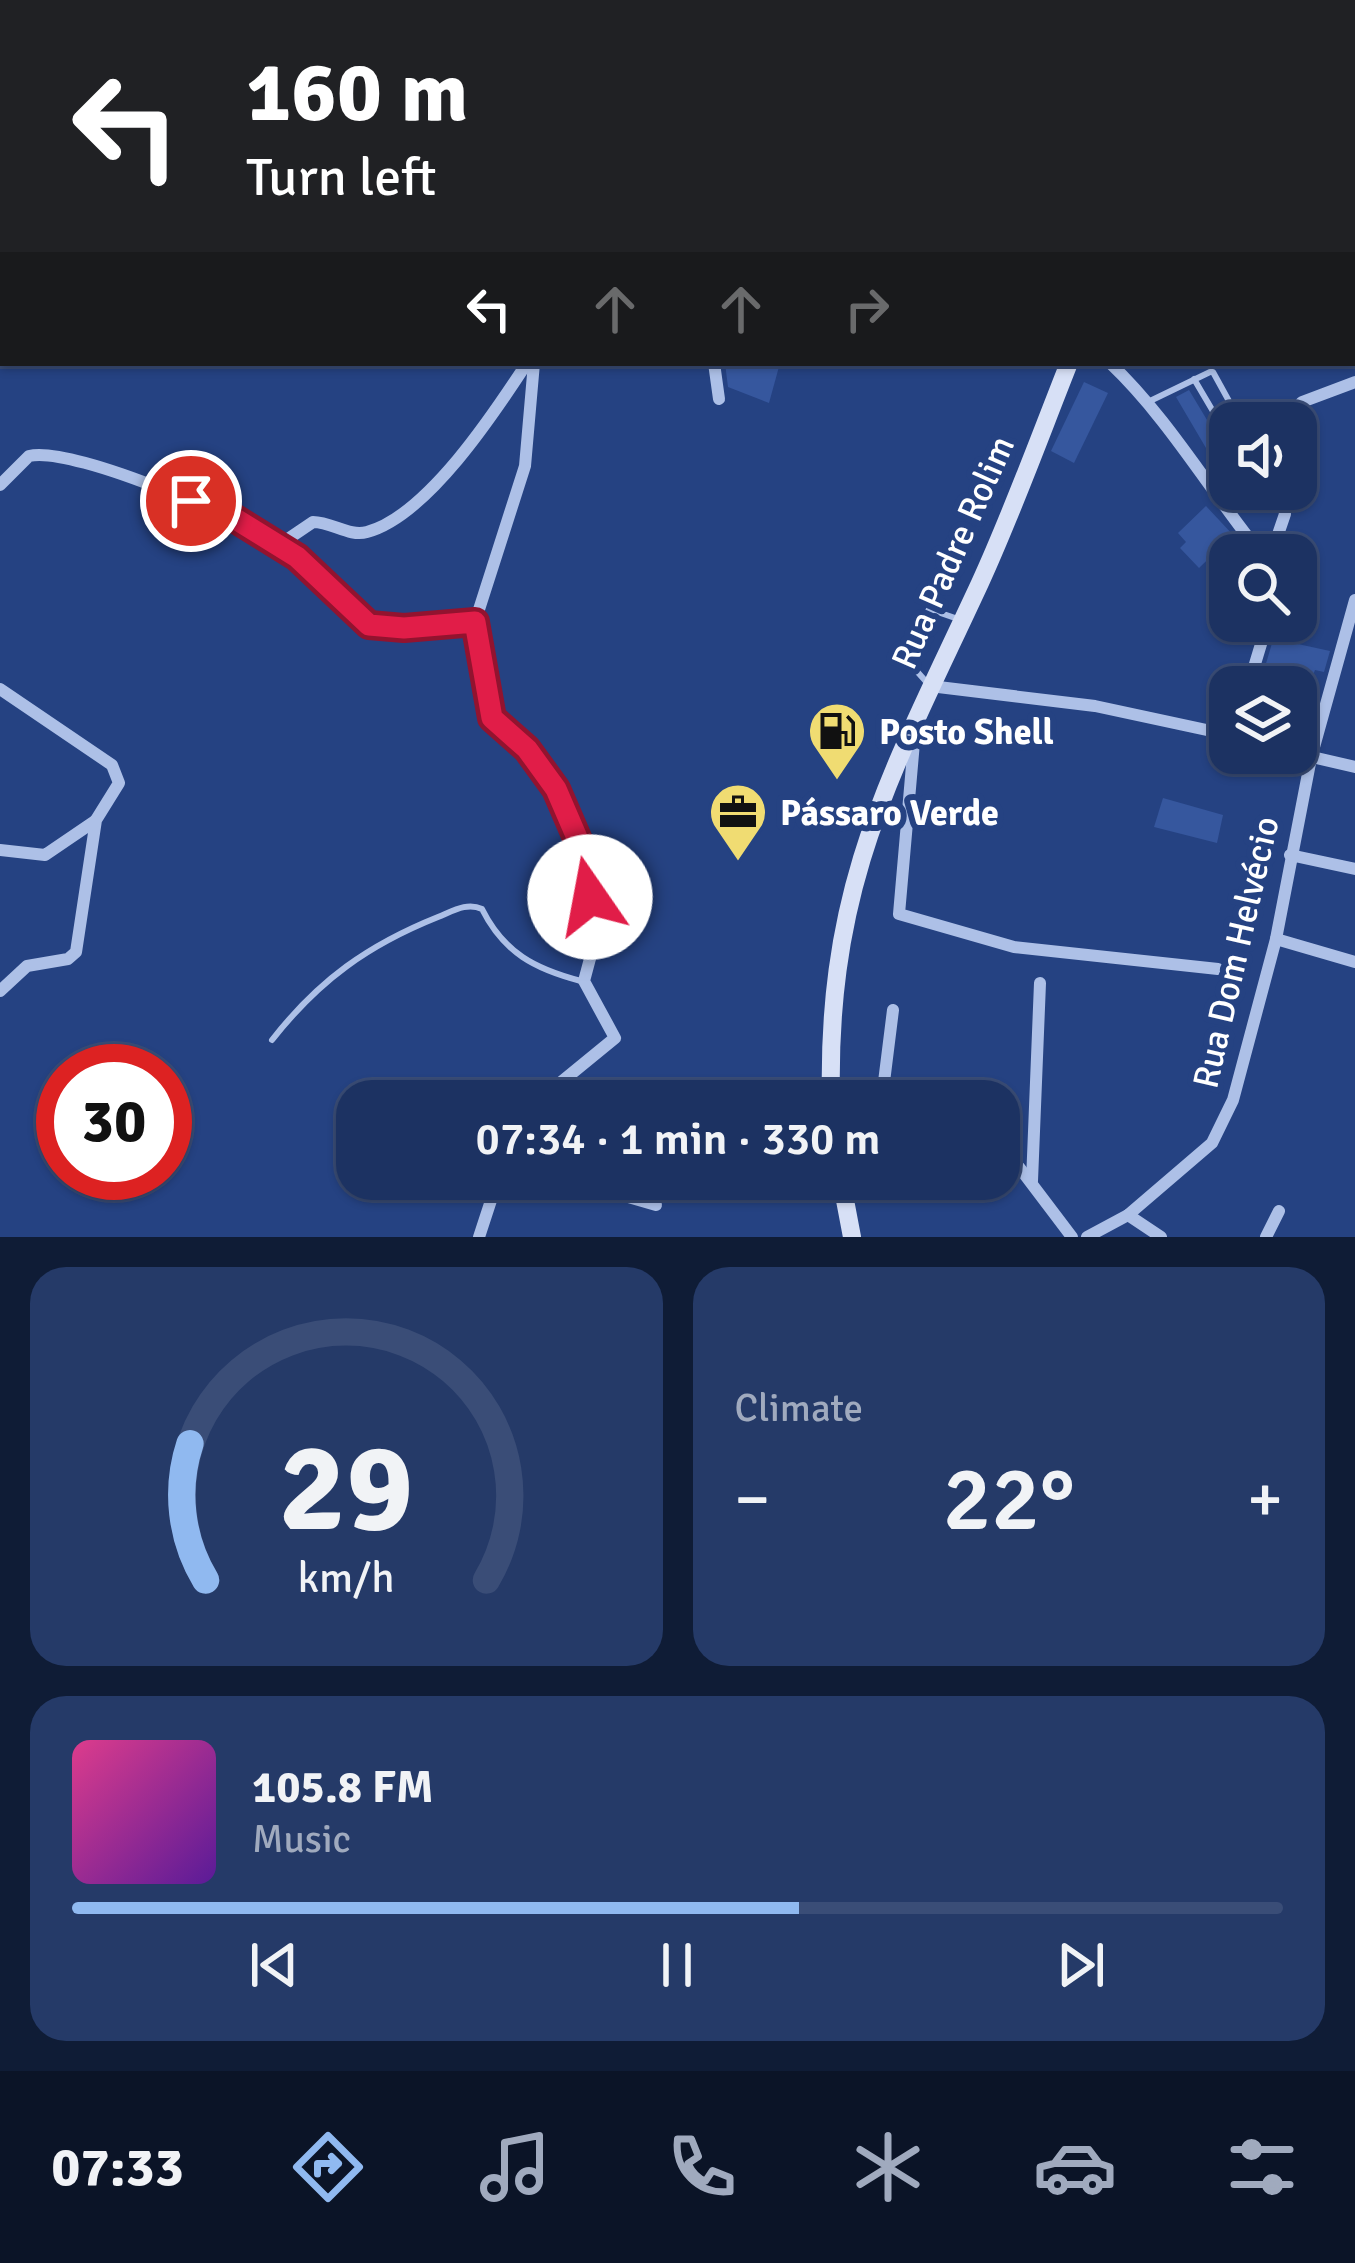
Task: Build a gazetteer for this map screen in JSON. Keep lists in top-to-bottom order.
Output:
{
  "streets": {
    "main road": ["Rua Padre Rolim"],
    "street": ["Rua Dom Helvécio"]
  },
  "places": {
    "fuel station": ["Posto Shell"],
    "office": ["Pássaro Verde"]
  },
  "page": {
    "turn": ["160 m", "Turn left"],
    "limit": "30",
    "trip": "07:34 · 1 min · 330 m",
    "tile": "Climate",
    "heat": ["−", "22°", "+"],
    "song": ["105.8 FM", "Music"],
    "tabs": "07:33",
    "gauge": ["29", "km/h"]
  }
}
